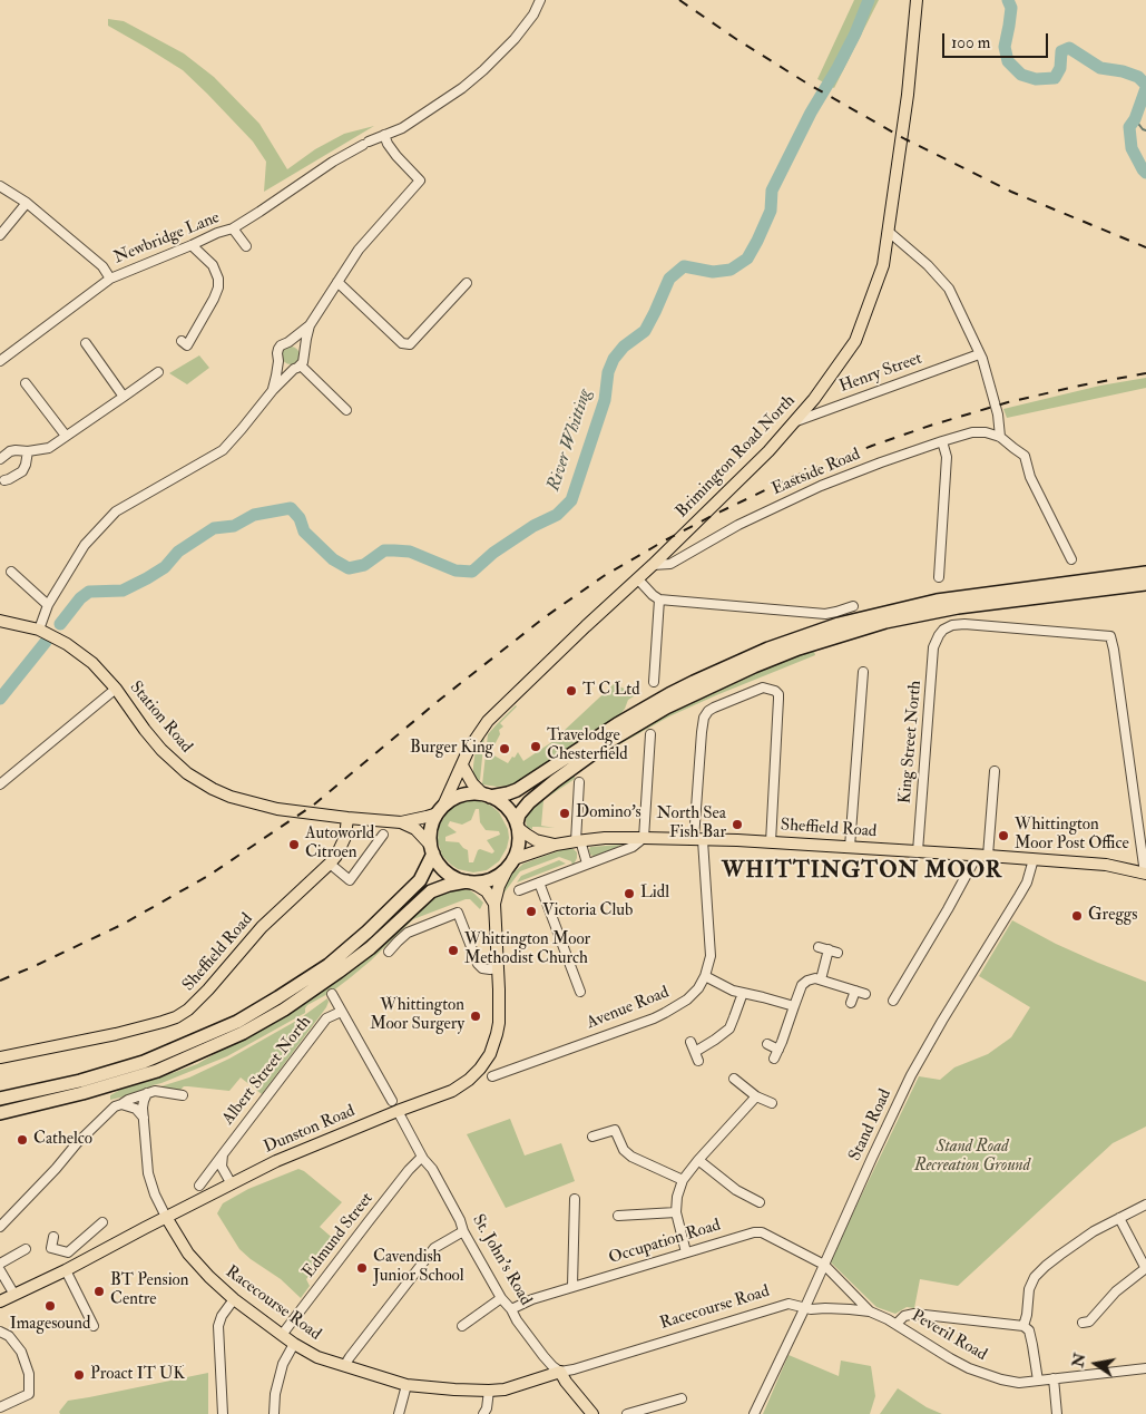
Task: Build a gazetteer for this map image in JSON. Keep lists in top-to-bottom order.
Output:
{
  "streets": {
    "main road": [
      "Brimington Road North",
      "Station Road",
      "Sheffield Road",
      "Dunston Road",
      "St. John's Road",
      "Racecourse Road"
    ],
    "street": [
      "Newbridge Lane",
      "Henry Street",
      "Eastside Road",
      "King Street North",
      "Avenue Road",
      "Albert Street North",
      "Stand Road",
      "Edmund Street",
      "Occupation Road",
      "Peveril Road"
    ]
  },
  "crossings": [
    ["Henry Street", "Brimington Road North"],
    ["Brimington Road North", "Eastside Road"],
    ["Brimington Road North", "Station Road"],
    ["Brimington Road North", "Dunston Road"],
    ["Station Road", "Sheffield Road"],
    ["Station Road", "Dunston Road"],
    ["King Street North", "Sheffield Road"],
    ["Sheffield Road", "Avenue Road"],
    ["Sheffield Road", "Stand Road"],
    ["Stand Road", "Occupation Road"],
    ["Stand Road", "Racecourse Road"],
    ["Stand Road", "Peveril Road"],
    ["Dunston Road", "St. John's Road"],
    ["Dunston Road", "Racecourse Road"],
    ["Edmund Street", "St. John's Road"],
    ["Edmund Street", "Racecourse Road"],
    ["Occupation Road", "St. John's Road"],
    ["Occupation Road", "Peveril Road"],
    ["St. John's Road", "Racecourse Road"],
    ["Racecourse Road", "Peveril Road"]
  ],
  "districts": ["WHITTINGTON MOOR"],
  "water": ["River Whitting"],
  "parks": ["Stand Road Recreation Ground"],
  "places": [
    "T C Ltd",
    "Travelodge Chesterfield",
    "Burger King",
    "Domino's",
    "North Sea Fish Bar",
    "Whittington Moor Post Office",
    "Autoworld Citroen",
    "Lidl",
    "Victoria Club",
    "Greggs",
    "Whittington Moor Methodist Church",
    "Whittington Moor Surgery",
    "Cathelco",
    "Cavendish Junior School",
    "BT Pension Centre",
    "Imagesound",
    "Proact IT UK"
  ],
  "scale_bar": "100 m",
  "north": "left"
}
